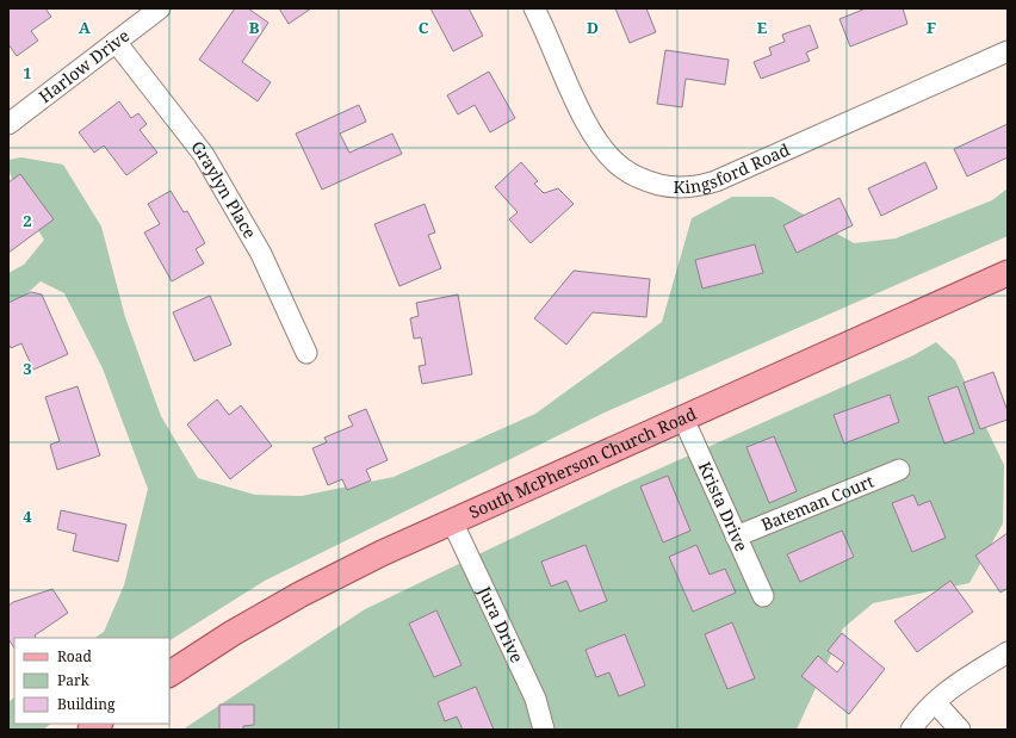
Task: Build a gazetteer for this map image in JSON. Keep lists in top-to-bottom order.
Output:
{
  "streets": {
    "main road": ["South McPherson Church Road"],
    "street": [
      "Harlow Drive",
      "Kingsford Road",
      "Graylyn Place",
      "Bateman Court",
      "Krista Drive",
      "Jura Drive"
    ]
  },
  "crossings": [
    ["Harlow Drive", "Graylyn Place"],
    ["South McPherson Church Road", "Krista Drive"],
    ["South McPherson Church Road", "Jura Drive"],
    ["Bateman Court", "Krista Drive"]
  ],
  "legend": ["Road", "Park", "Building"],
  "grid": {
    "columns": [
      "A",
      "B",
      "C",
      "D",
      "E",
      "F"
    ],
    "rows": [
      "1",
      "2",
      "3",
      "4"
    ]
  }
}
